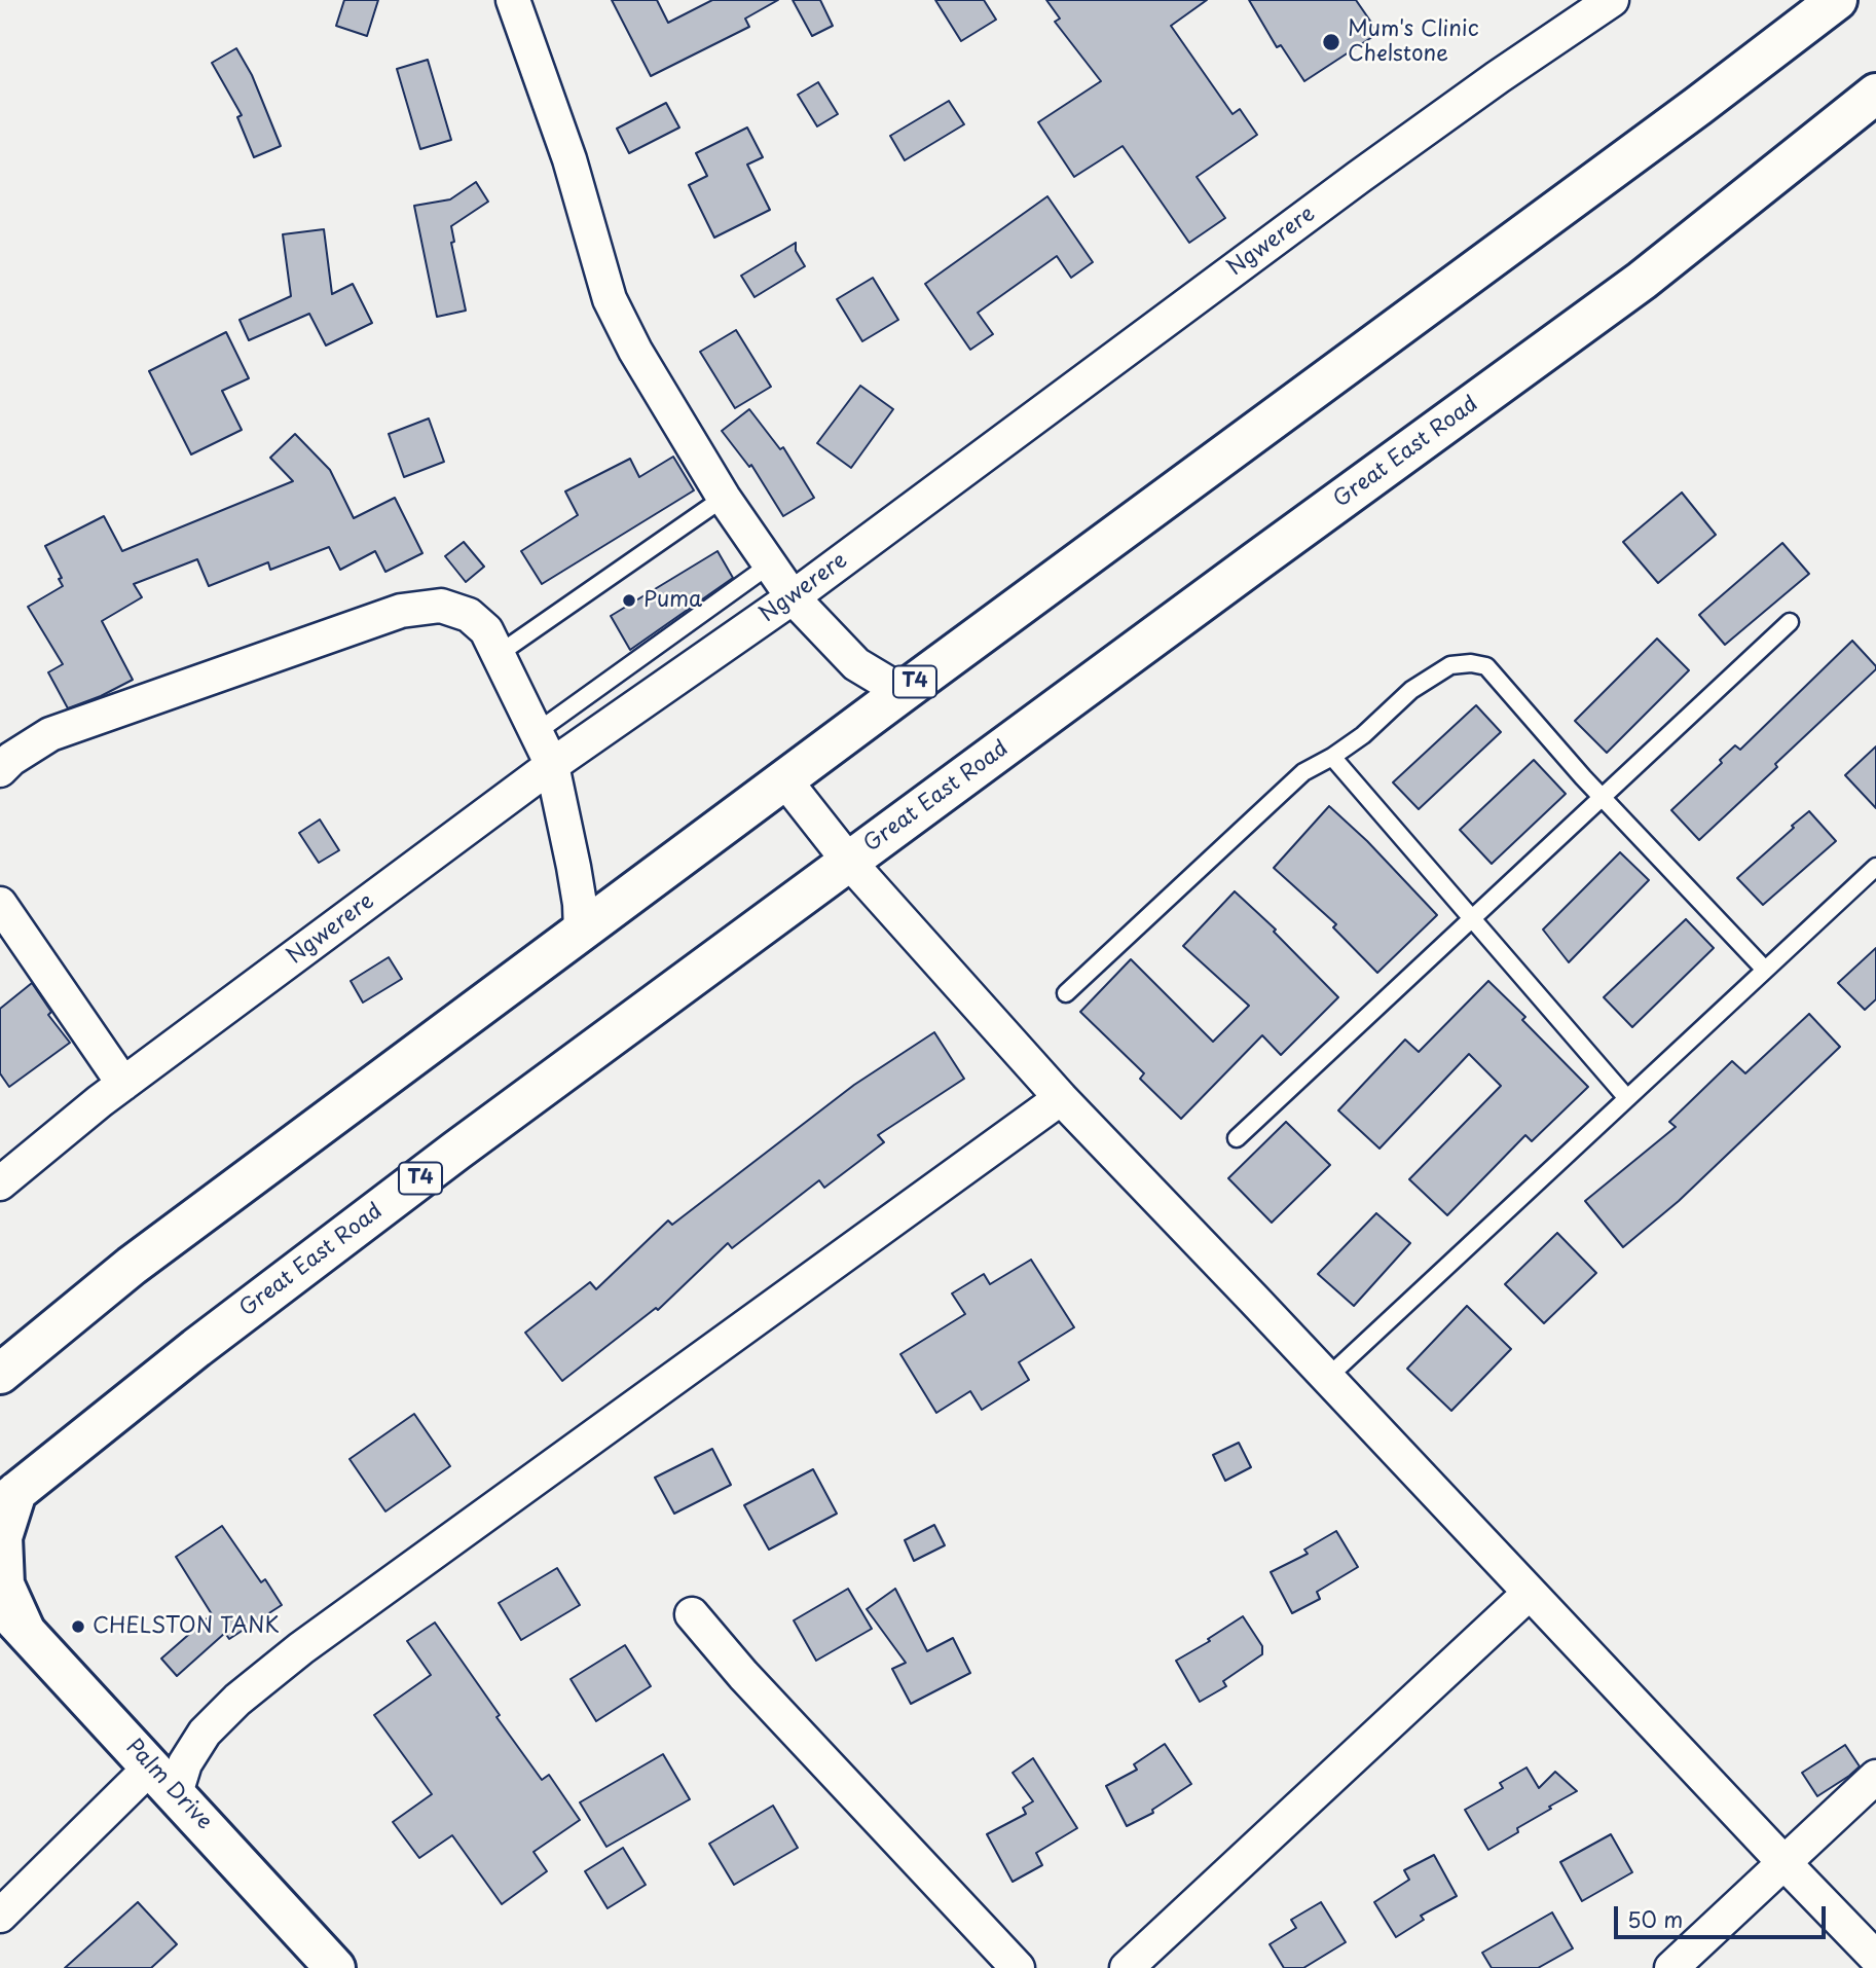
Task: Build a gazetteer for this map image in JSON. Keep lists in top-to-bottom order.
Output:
{
  "streets": {
    "main road": ["Great East Road", "T4", "Palm Drive"],
    "street": ["Ngwerere"]
  },
  "crossings": [
    ["Great East Road", "Palm Drive"]
  ],
  "places": ["Mum's Clinic Chelstone", "Puma", "CHELSTON TANK"],
  "scale_bar": "50 m"
}
